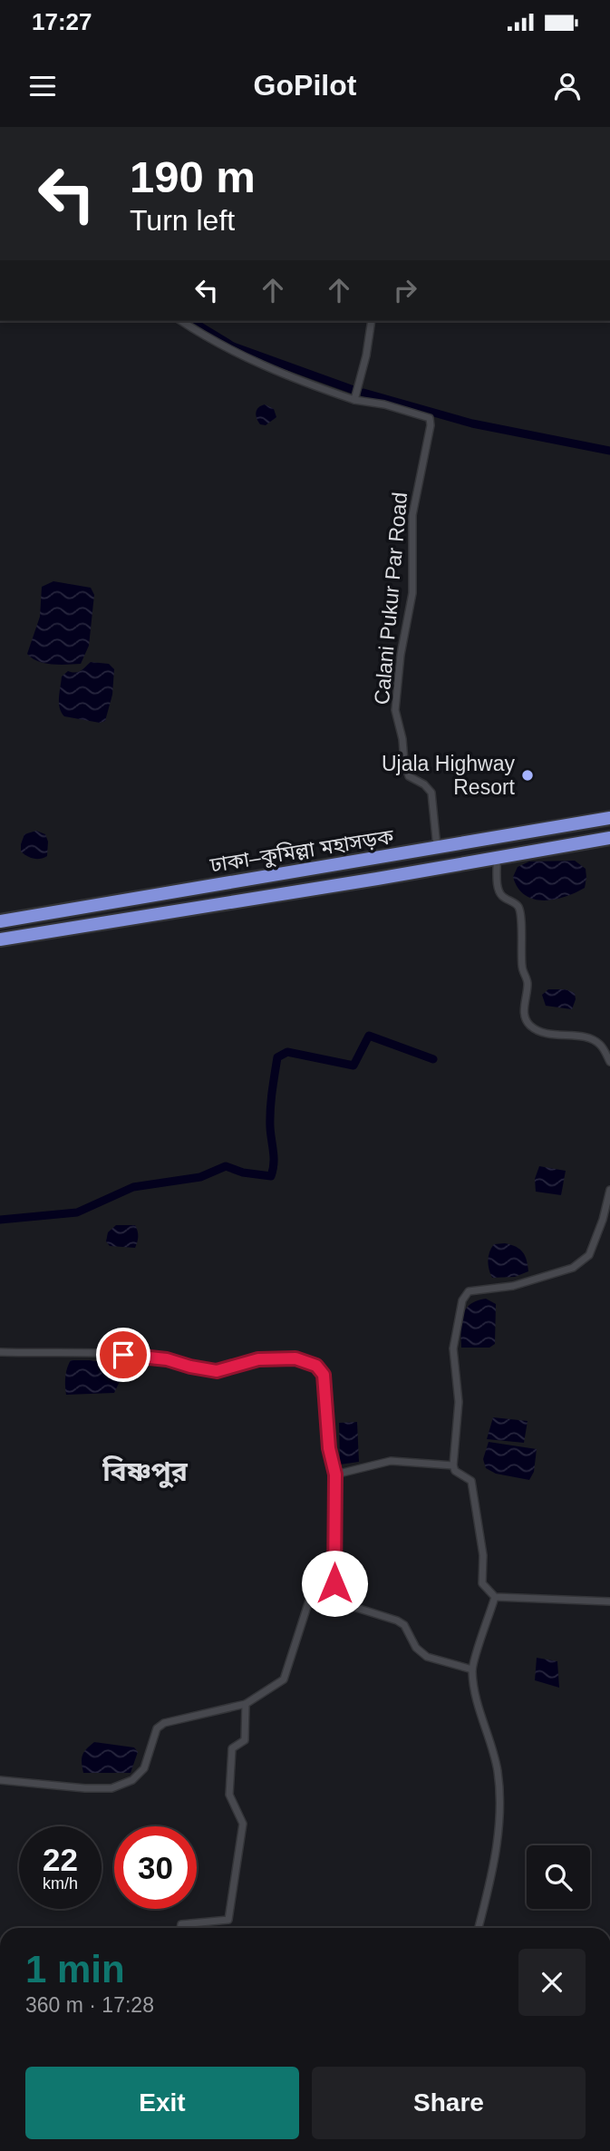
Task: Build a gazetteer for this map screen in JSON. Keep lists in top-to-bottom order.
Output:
{
  "streets": {
    "highway": ["ঢাকা–কুমিল্লা মহাসড়ক"],
    "street": ["Calani Pukur Par Road"]
  },
  "crossings": [
    ["Calani Pukur Par Road", "ঢাকা–কুমিল্লা মহাসড়ক"]
  ],
  "districts": ["বিষ্ণপুর"],
  "places": ["Ujala Highway Resort"],
  "page": {
    "status": "17:27",
    "header": "GoPilot",
    "turn": ["190 m", "Turn left"],
    "speed": "22 km/h",
    "limit": "30",
    "heading": ["1 min", "360 m · 17:28"],
    "buttons": ["Exit", "Share"]
  }
}
